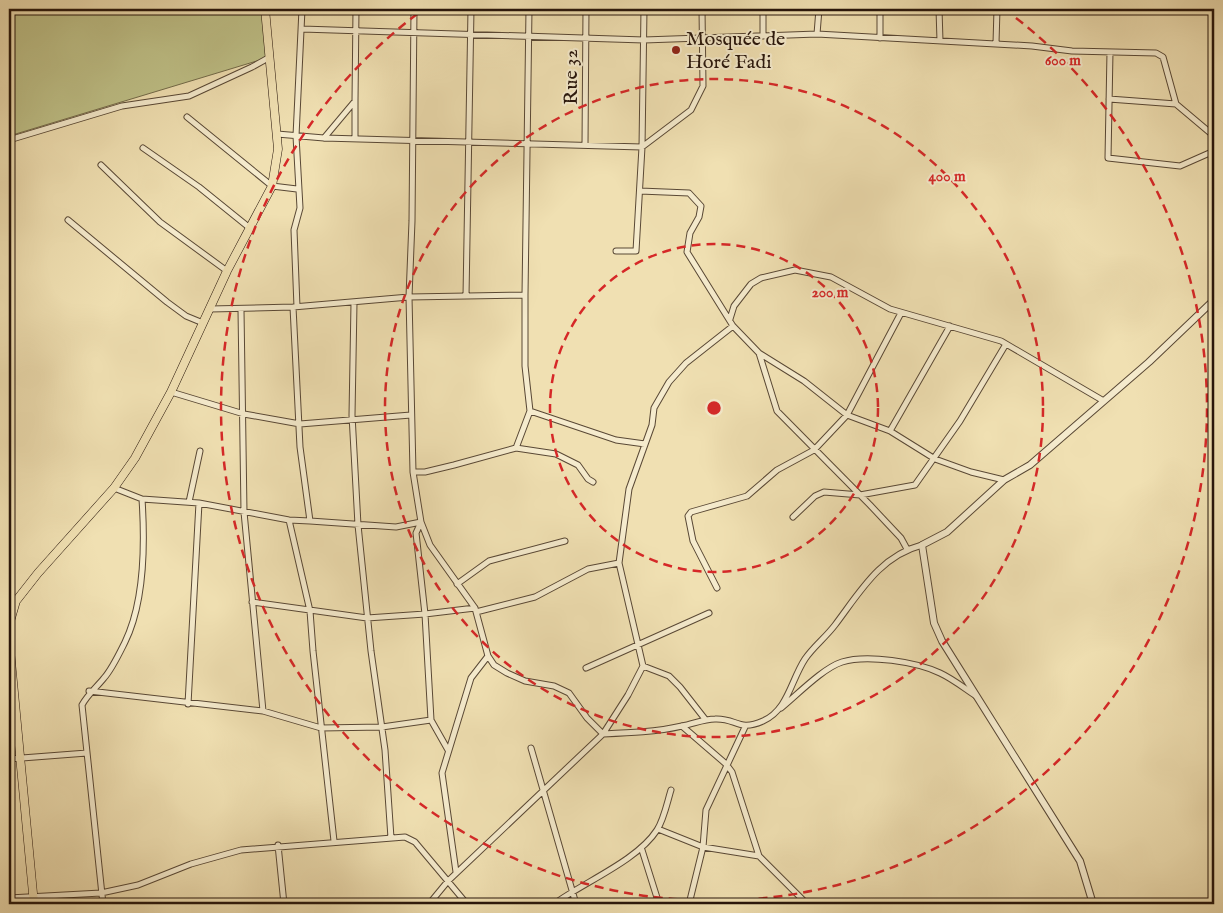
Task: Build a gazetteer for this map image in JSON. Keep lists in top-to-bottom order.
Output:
{
  "streets": {
    "street": ["Rue 32"]
  },
  "places": ["Mosquée de Horé Fadi"],
  "rings": ["600 m", "400 m", "200 m"]
}
